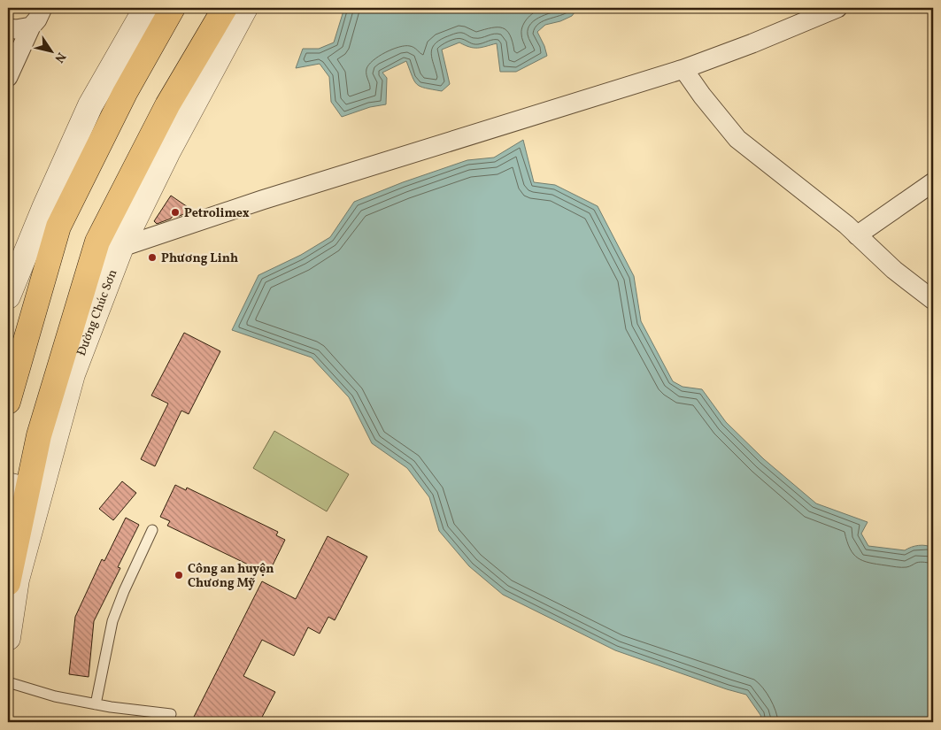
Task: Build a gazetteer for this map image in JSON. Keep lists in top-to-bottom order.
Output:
{
  "streets": {
    "highway": ["Đường Chúc Sơn"]
  },
  "places": ["Petrolimex", "Phương Linh", "Công an huyện Chương Mỹ"],
  "north": "bottom right"
}
